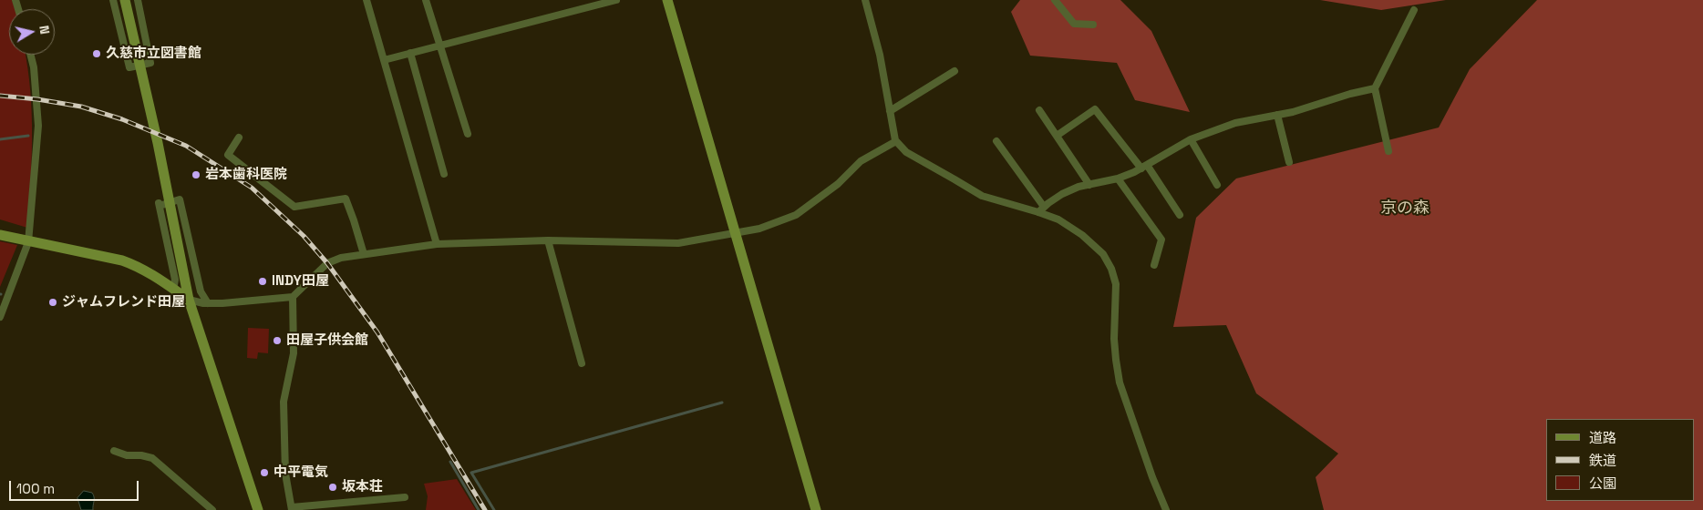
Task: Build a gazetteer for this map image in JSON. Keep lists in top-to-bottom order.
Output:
{
  "districts": ["京の森"],
  "places": [
    "久慈市立図書館",
    "岩本歯科医院",
    "INDY田屋",
    "ジャムフレンド田屋",
    "田屋子供会館",
    "中平電気",
    "坂本荘"
  ],
  "legend": ["道路", "鉄道", "公園"],
  "scale_bar": "100 m",
  "north": "right"
}
